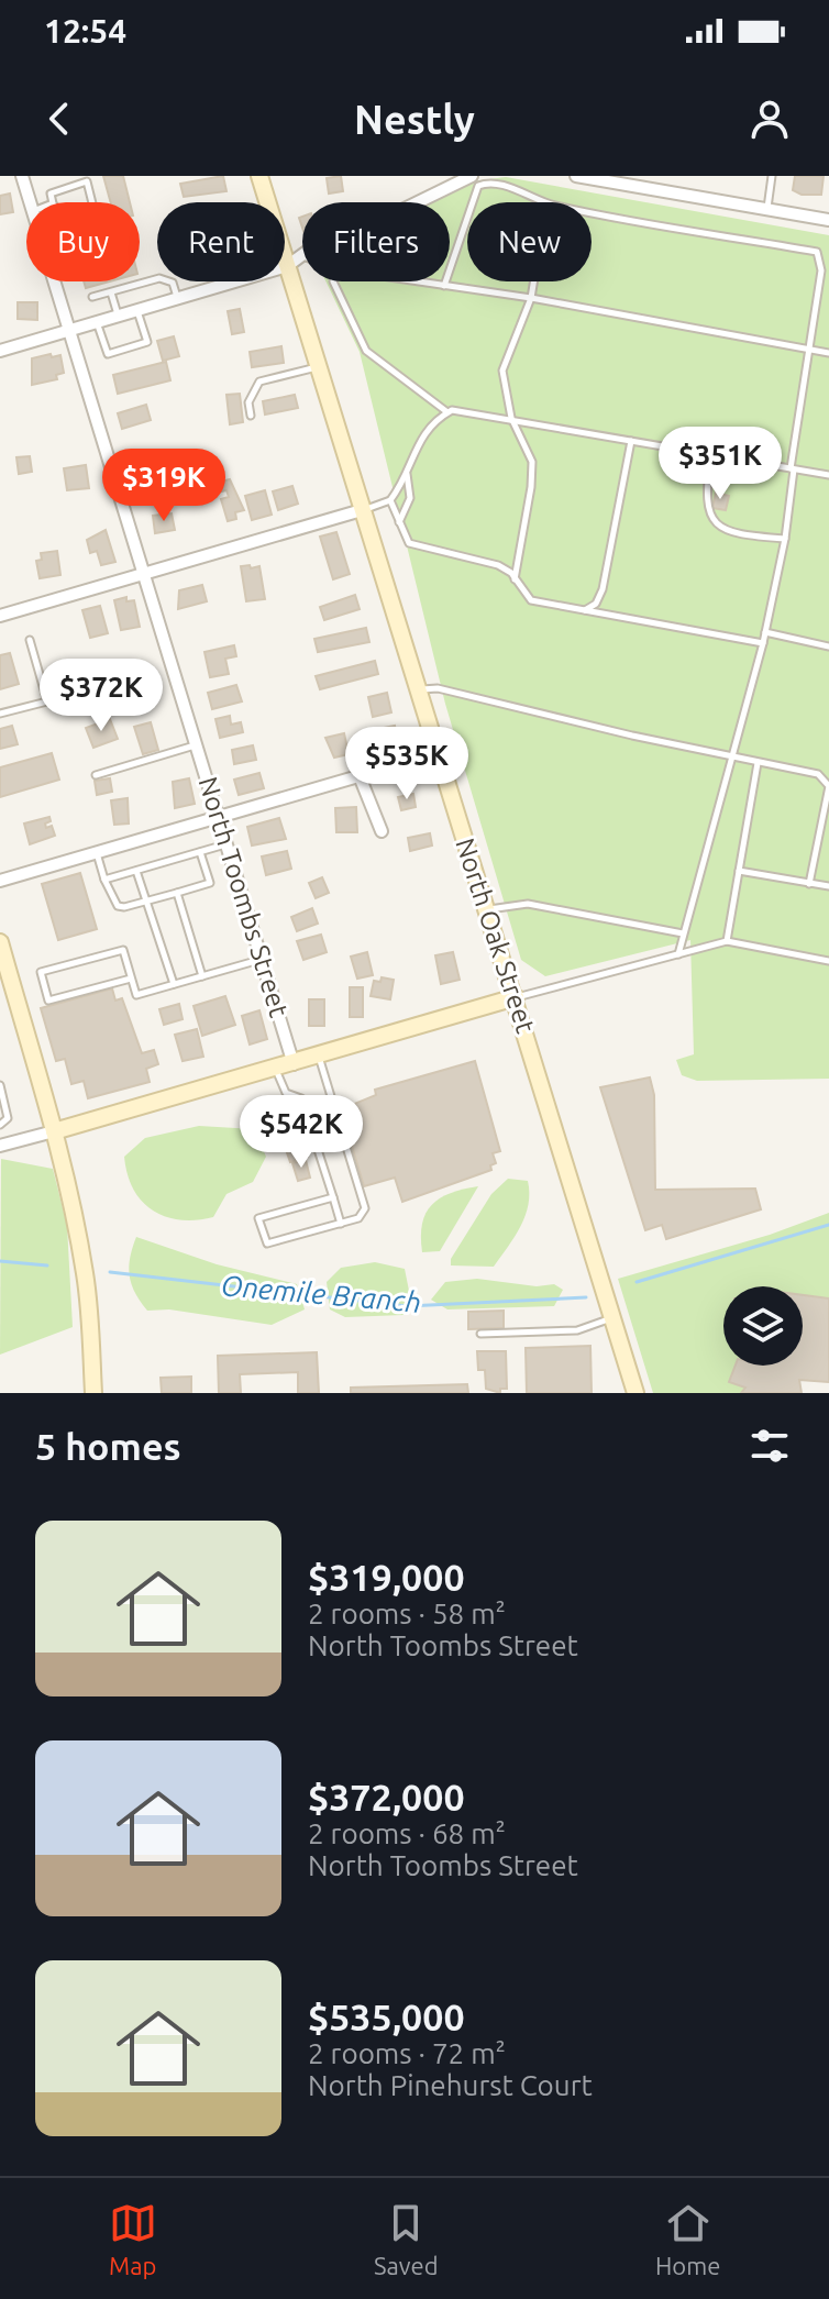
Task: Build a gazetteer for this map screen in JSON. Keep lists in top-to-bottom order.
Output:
{
  "streets": {
    "main road": ["North Oak Street"],
    "street": ["North Toombs Street"]
  },
  "water": ["Onemile Branch"],
  "page": {
    "status": "12:54",
    "header": "Nestly",
    "chip": [
      "Buy",
      "Rent",
      "Filters",
      "New"
    ],
    "price": [
      "$351K",
      "$319K",
      "$372K",
      "$535K",
      "$542K"
    ],
    "heading": "5 homes",
    "list": [
      {
        "name": "$319,000",
        "note": "2 rooms · 58 m² · North Toombs Street"
      },
      {
        "name": "$372,000",
        "note": "2 rooms · 68 m² · North Toombs Street"
      },
      {
        "name": "$535,000",
        "note": "2 rooms · 72 m² · North Pinehurst Court"
      }
    ],
    "tabs": ["Map", "Saved", "Home"]
  }
}
